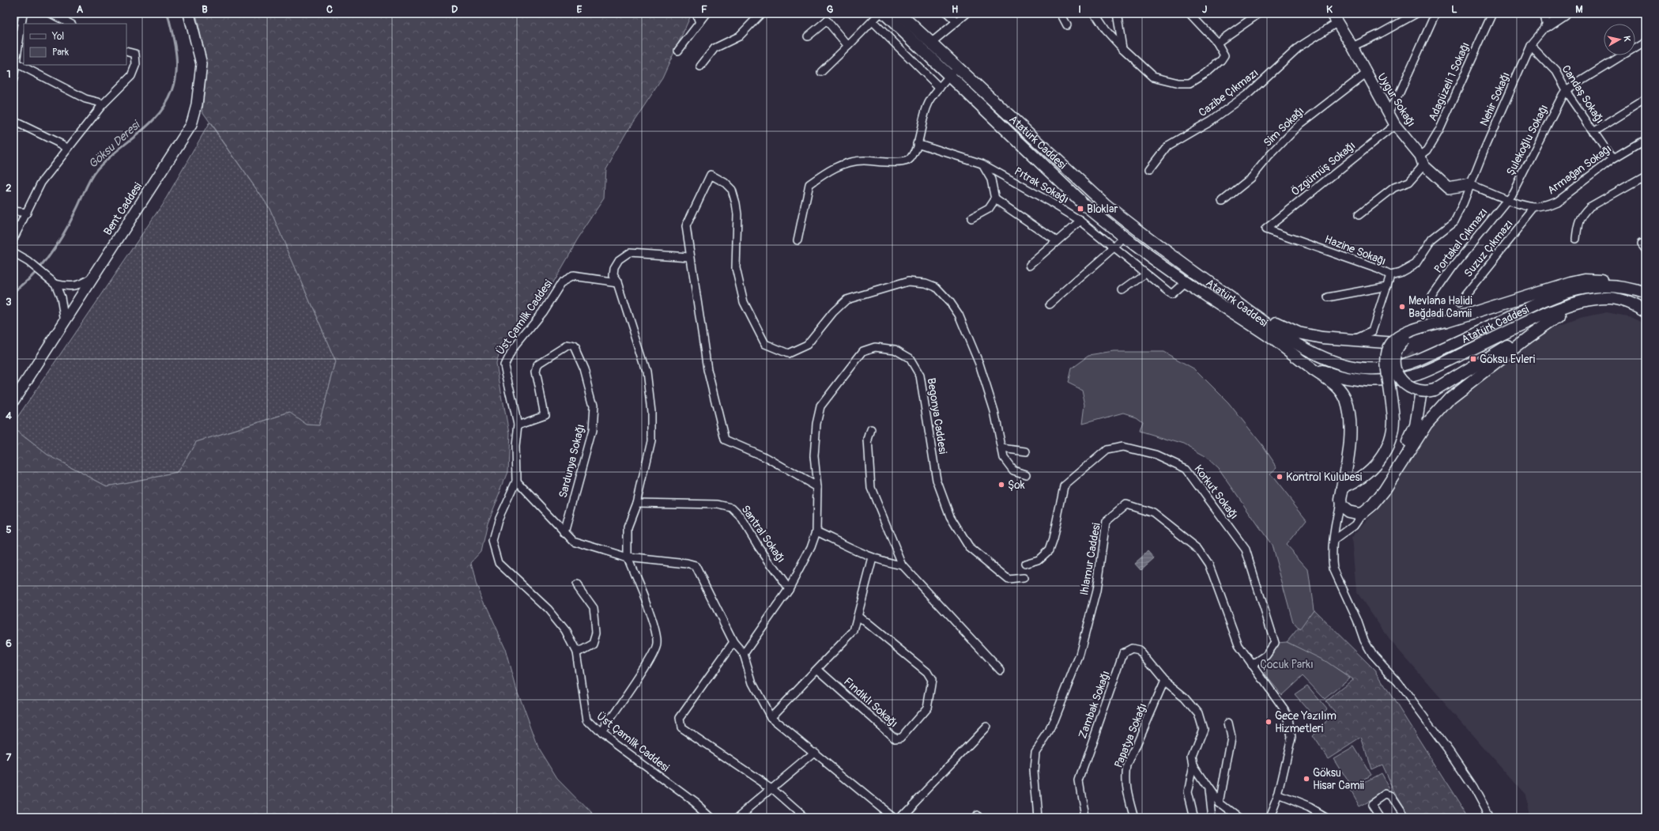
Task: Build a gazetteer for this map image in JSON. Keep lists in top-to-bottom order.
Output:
{
  "streets": {
    "main road": ["Atatürk Caddesi"],
    "street": [
      "Adagüzeli 1 Sokaḡı",
      "Cazibe Çıkmazı",
      "Candaş Sokağı",
      "Nehir Sokağı",
      "Uygur Sokağı",
      "Sim Sokağı",
      "Şulekoğlu Sokaḡı",
      "Özgümüş Sokağı",
      "Armaḡan Sokaḡı",
      "Pıtrak Sokağı",
      "Bent Caddesi",
      "Portakal Çıkmazı",
      "Suzuz Çıkmazı",
      "Hazine Sokaḡı",
      "Üst Çamlik Caddesi",
      "Begonya Caddesi",
      "Sardunya Sokağı",
      "Korkut Sokağı",
      "Santral Sokağı",
      "Ihlamur Caddesi",
      "Fındıklı Sokağı",
      "Zambak Sokağı",
      "Papatya Sokağı"
    ]
  },
  "crossings": [
    ["Adagüzeli 1 Sokaḡı", "Uygur Sokağı"],
    ["Cazibe Çıkmazı", "Uygur Sokağı"],
    ["Candaş Sokağı", "Nehir Sokağı"],
    ["Candaş Sokağı", "Şulekoğlu Sokaḡı"],
    ["Candaş Sokağı", "Armaḡan Sokaḡı"],
    ["Nehir Sokağı", "Uygur Sokağı"],
    ["Nehir Sokağı", "Hazine Sokaḡı"],
    ["Uygur Sokağı", "Sim Sokağı"],
    ["Uygur Sokağı", "Özgümüş Sokağı"],
    ["Uygur Sokağı", "Hazine Sokaḡı"],
    ["Şulekoğlu Sokaḡı", "Portakal Çıkmazı"],
    ["Atatürk Caddesi", "Pıtrak Sokağı"],
    ["Özgümüş Sokağı", "Hazine Sokaḡı"],
    ["Armaḡan Sokaḡı", "Suzuz Çıkmazı"],
    ["Üst Çamlik Caddesi", "Sardunya Sokağı"],
    ["Begonya Caddesi", "Santral Sokağı"],
    ["Korkut Sokağı", "Ihlamur Caddesi"],
    ["Zambak Sokağı", "Papatya Sokağı"]
  ],
  "water": ["Göksu Deresi"],
  "parks": ["Çocuk Parkı"],
  "places": {
    "transit": ["Bloklar", "Göksu Evleri"],
    "other": [
      "Mevlana Halidi Bağdadi Camii",
      "Kontrol Kulubesi",
      "Şok",
      "Gece Yazılım Hizmetleri",
      "Göksu Hisar Camii"
    ]
  },
  "legend": ["Yol", "Park"],
  "north": "right",
  "grid": {
    "columns": [
      "A",
      "B",
      "C",
      "D",
      "E",
      "F",
      "G",
      "H",
      "I",
      "J",
      "K",
      "L",
      "M"
    ],
    "rows": [
      "1",
      "2",
      "3",
      "4",
      "5",
      "6",
      "7"
    ]
  }
}
